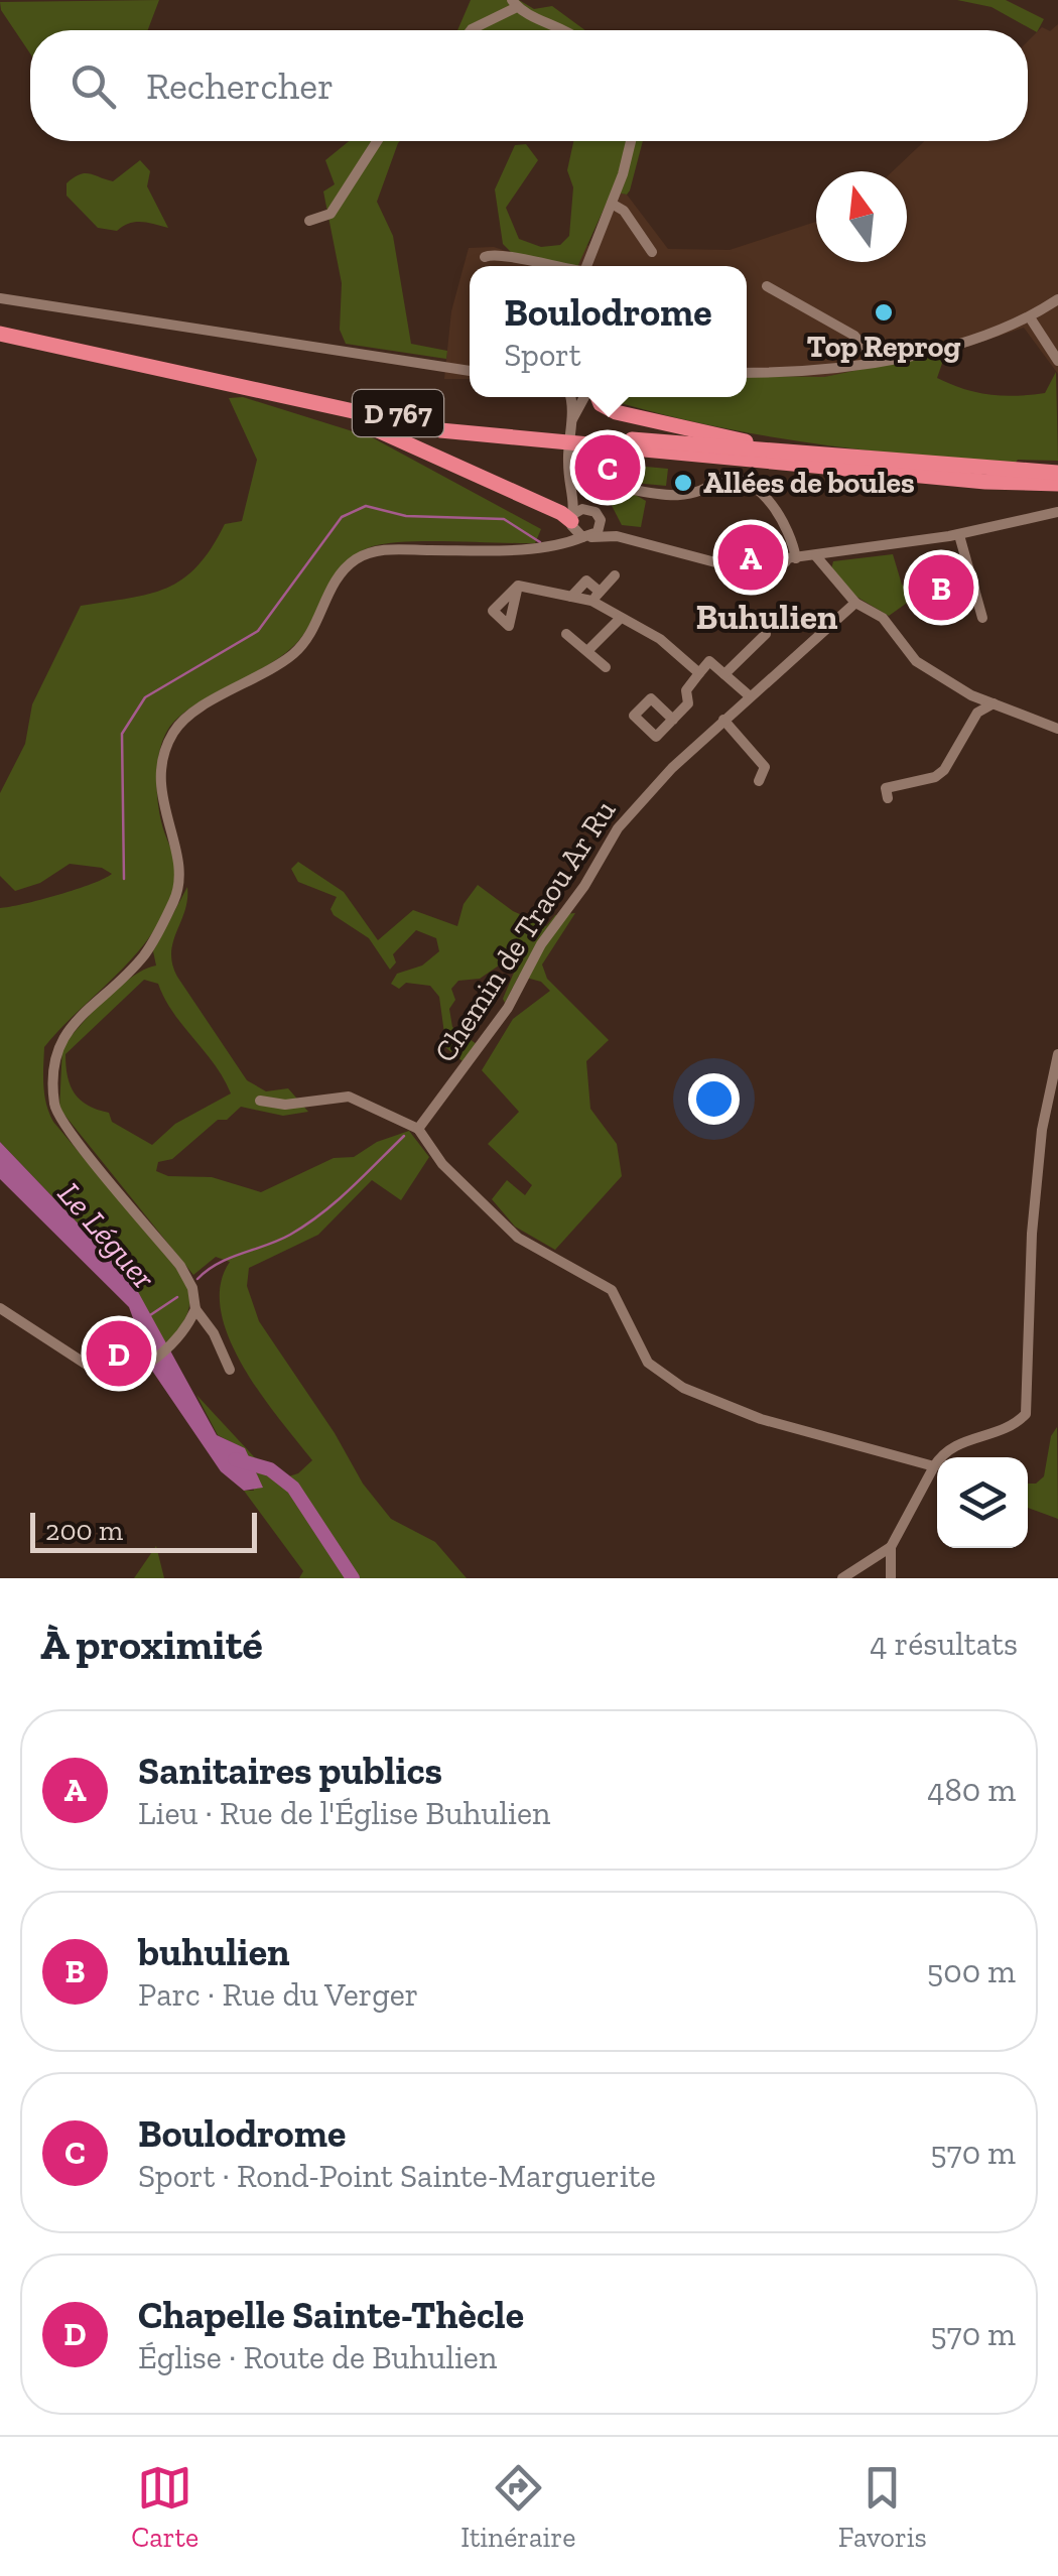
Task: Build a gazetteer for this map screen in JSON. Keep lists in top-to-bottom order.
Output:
{
  "streets": {
    "highway": ["D 767"],
    "street": ["Chemin de Traou Ar Ru"]
  },
  "districts": ["Buhulien"],
  "water": ["Le Léguer"],
  "places": ["Top Reprog", "Allées de boules"],
  "scale_bar": "200 m",
  "north": "top",
  "page": {
    "search": "Rechercher",
    "popup": ["Boulodrome", "Sport"],
    "pins": [
      "C",
      "A",
      "B",
      "D"
    ],
    "scale": "200 m",
    "heading": ["À proximité", "4 résultats"],
    "list": [
      {
        "mark": "A",
        "name": "Sanitaires publics",
        "note": "Lieu · Rue de l'Église Buhulien",
        "value": "480 m"
      },
      {
        "mark": "B",
        "name": "buhulien",
        "note": "Parc · Rue du Verger",
        "value": "500 m"
      },
      {
        "mark": "C",
        "name": "Boulodrome",
        "note": "Sport · Rond-Point Sainte-Marguerite",
        "value": "570 m"
      },
      {
        "mark": "D",
        "name": "Chapelle Sainte-Thècle",
        "note": "Église · Route de Buhulien",
        "value": "570 m"
      }
    ],
    "nav": ["Carte", "Itinéraire", "Favoris"]
  }
}
